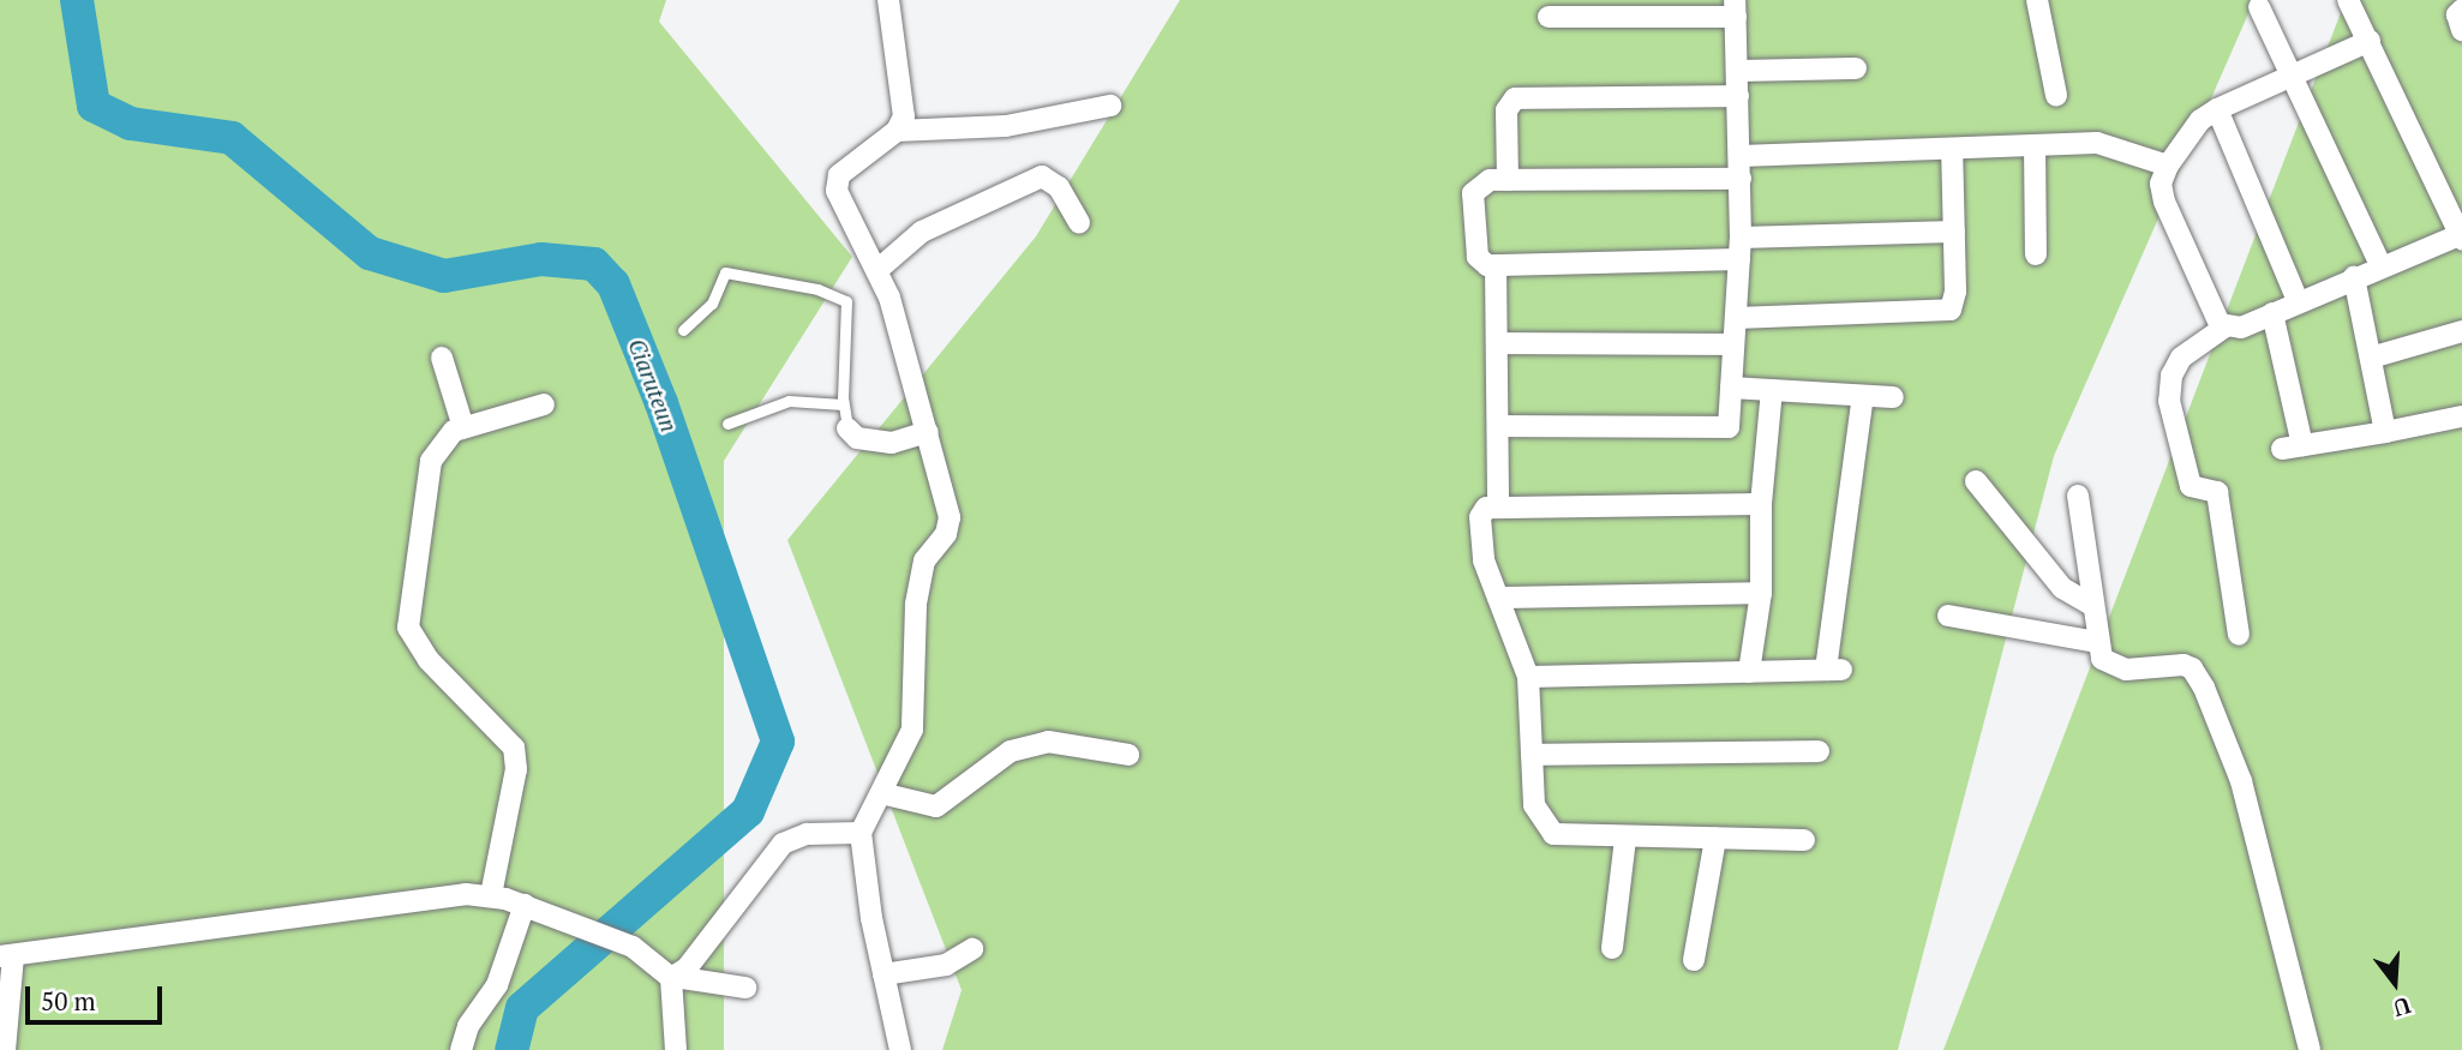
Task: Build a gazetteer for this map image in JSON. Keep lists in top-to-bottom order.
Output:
{
  "water": ["Ciaruteun"],
  "scale_bar": "50 m",
  "north": "bottom"
}
